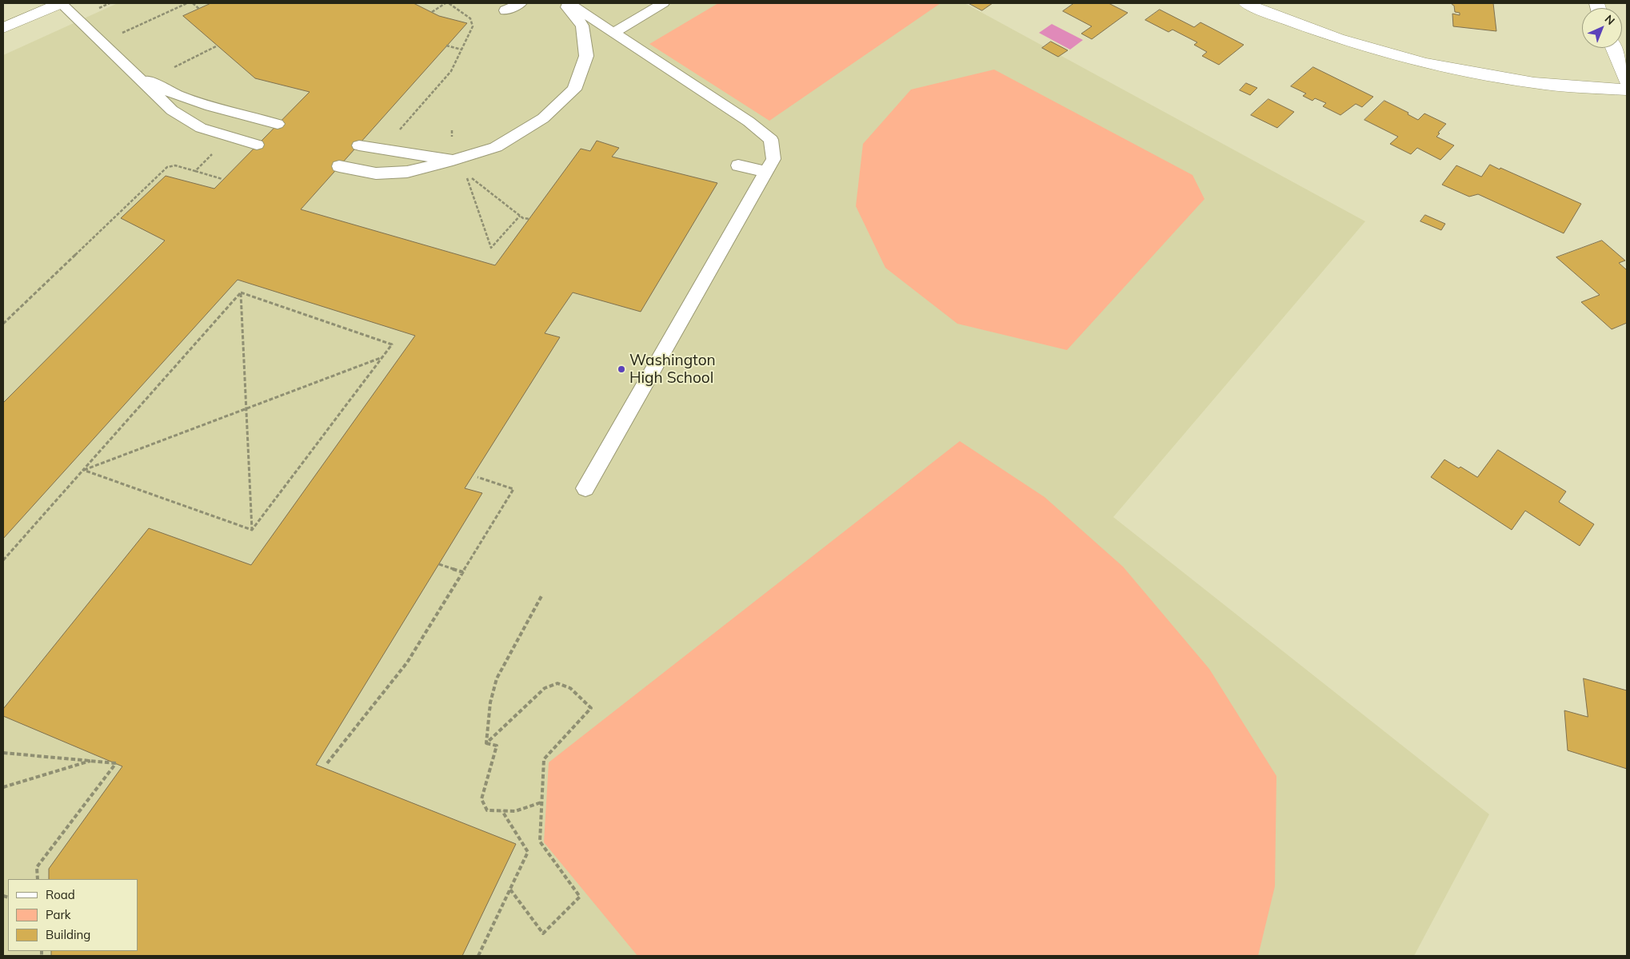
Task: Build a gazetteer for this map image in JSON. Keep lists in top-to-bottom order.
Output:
{
  "places": ["Washington High School"],
  "legend": ["Road", "Park", "Building"],
  "north": "top right"
}
